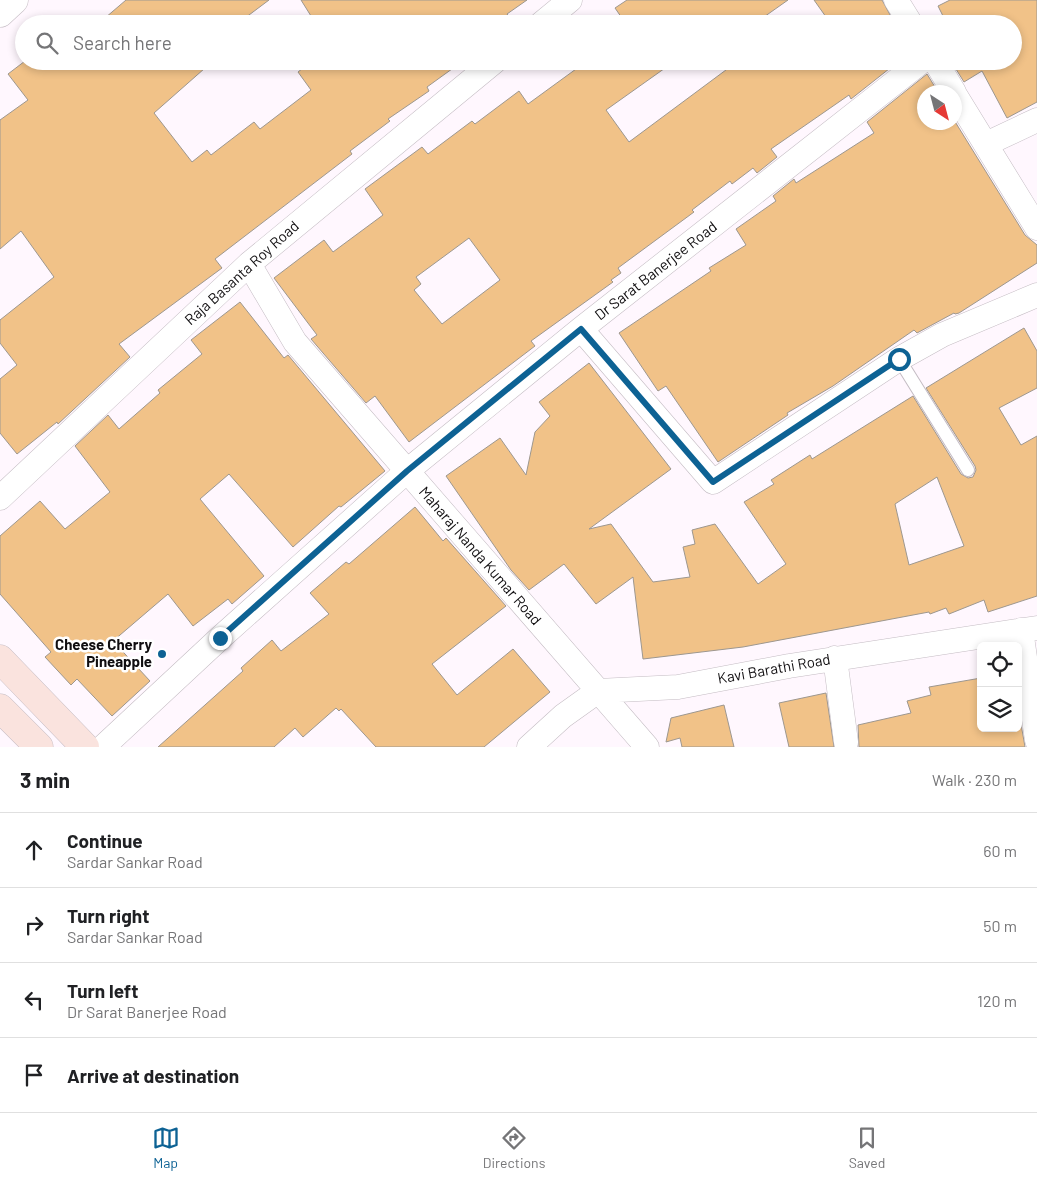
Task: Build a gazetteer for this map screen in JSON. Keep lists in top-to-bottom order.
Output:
{
  "streets": {
    "street": [
      "Dr Sarat Banerjee Road",
      "Raja Basanta Roy Road",
      "Maharaj Nanda Kumar Road",
      "Kavi Barathi Road"
    ]
  },
  "crossings": [
    ["Dr Sarat Banerjee Road", "Maharaj Nanda Kumar Road"],
    ["Raja Basanta Roy Road", "Maharaj Nanda Kumar Road"],
    ["Maharaj Nanda Kumar Road", "Kavi Barathi Road"]
  ],
  "places": ["Cheese Cherry Pineapple"],
  "north": "bottom right",
  "page": {
    "search": "Search here",
    "heading": ["3 min", "Walk · 230 m"],
    "list": [
      ["Continue", "Sardar Sankar Road", "60 m"],
      ["Turn right", "Sardar Sankar Road", "50 m"],
      ["Turn left", "Dr Sarat Banerjee Road", "120 m"],
      "Arrive at destination"
    ],
    "nav": ["Map", "Directions", "Saved"]
  }
}
